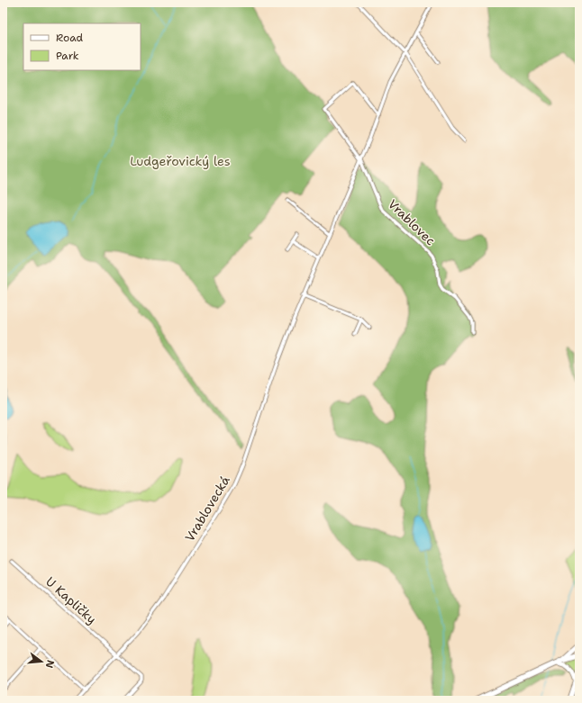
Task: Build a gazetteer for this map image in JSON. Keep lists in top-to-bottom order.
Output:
{
  "streets": {
    "street": ["Vrablovec", "Vrablovecká", "U Kapličky"]
  },
  "crossings": [
    ["Vrablovecká", "U Kapličky"]
  ],
  "parks": ["Ludgeřovický les"],
  "legend": ["Road", "Park"],
  "north": "right"
}
